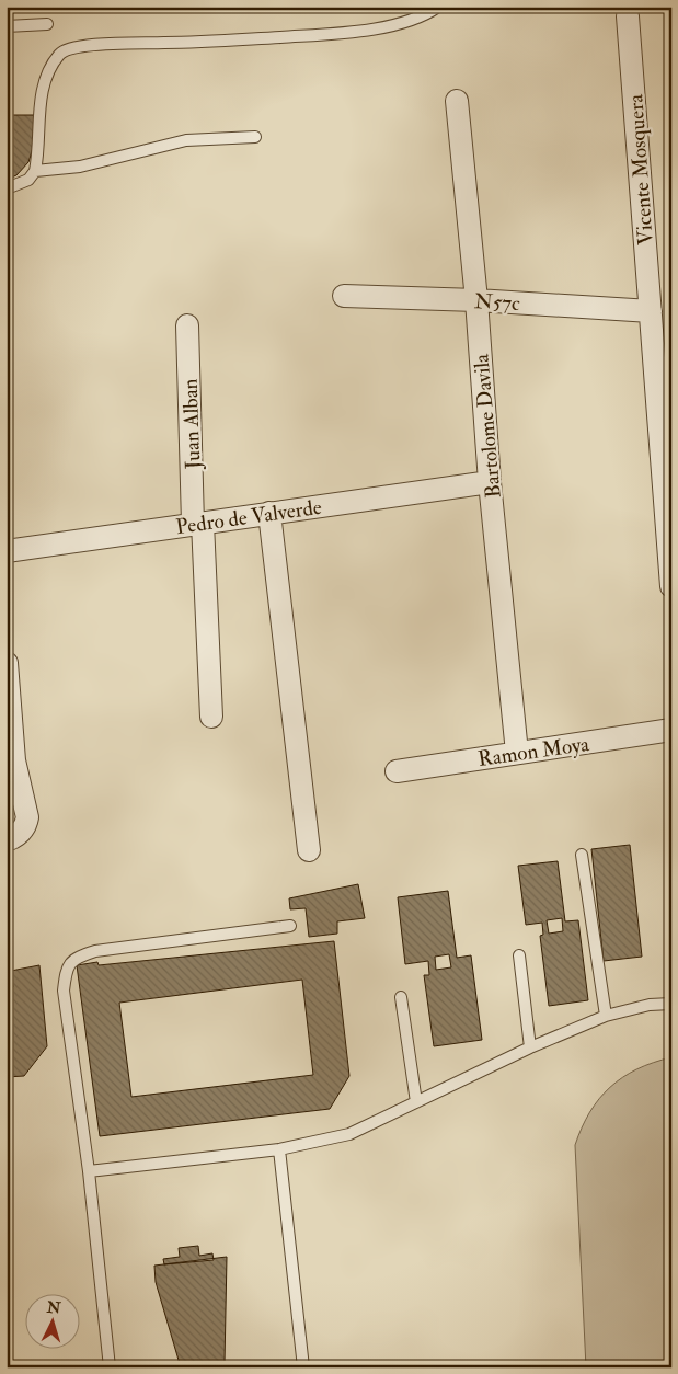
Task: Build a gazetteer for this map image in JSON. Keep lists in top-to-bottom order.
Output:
{
  "streets": {
    "street": [
      "Vicente Mosquera",
      "N57c",
      "Juan Alban",
      "Bartolome Davila",
      "Pedro de Valverde",
      "Ramon Moya"
    ]
  },
  "crossings": [
    ["Vicente Mosquera", "N57c"],
    ["N57c", "Bartolome Davila"],
    ["Juan Alban", "Pedro de Valverde"],
    ["Bartolome Davila", "Pedro de Valverde"],
    ["Bartolome Davila", "Ramon Moya"]
  ],
  "north": "top"
}
